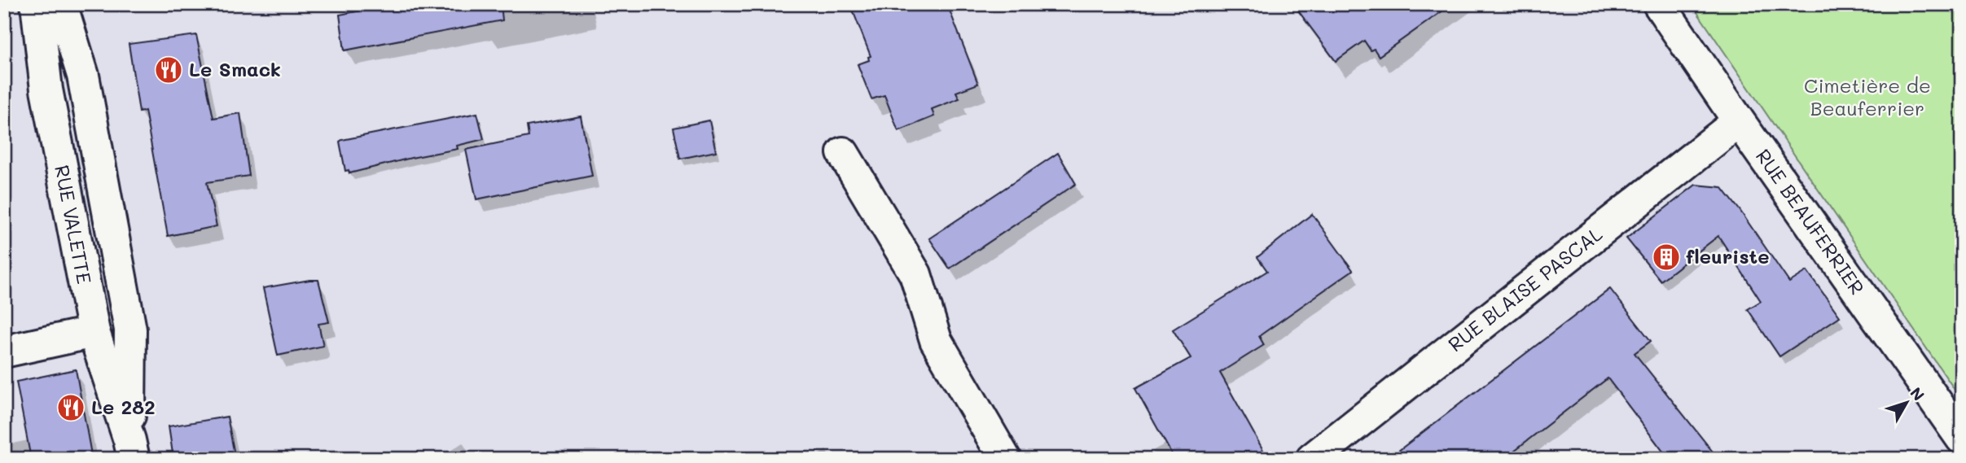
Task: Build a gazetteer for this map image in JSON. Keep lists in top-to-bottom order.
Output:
{
  "streets": {
    "street": ["RUE BEAUFERRIER", "RUE VALETTE", "RUE BLAISE PASCAL"]
  },
  "crossings": [
    ["RUE BEAUFERRIER", "RUE BLAISE PASCAL"]
  ],
  "parks": ["Cimetière de Beauferrier"],
  "places": {
    "restaurant": ["Le Smack", "Le 282"],
    "building": ["fleuriste"]
  },
  "north": "top right"
}
